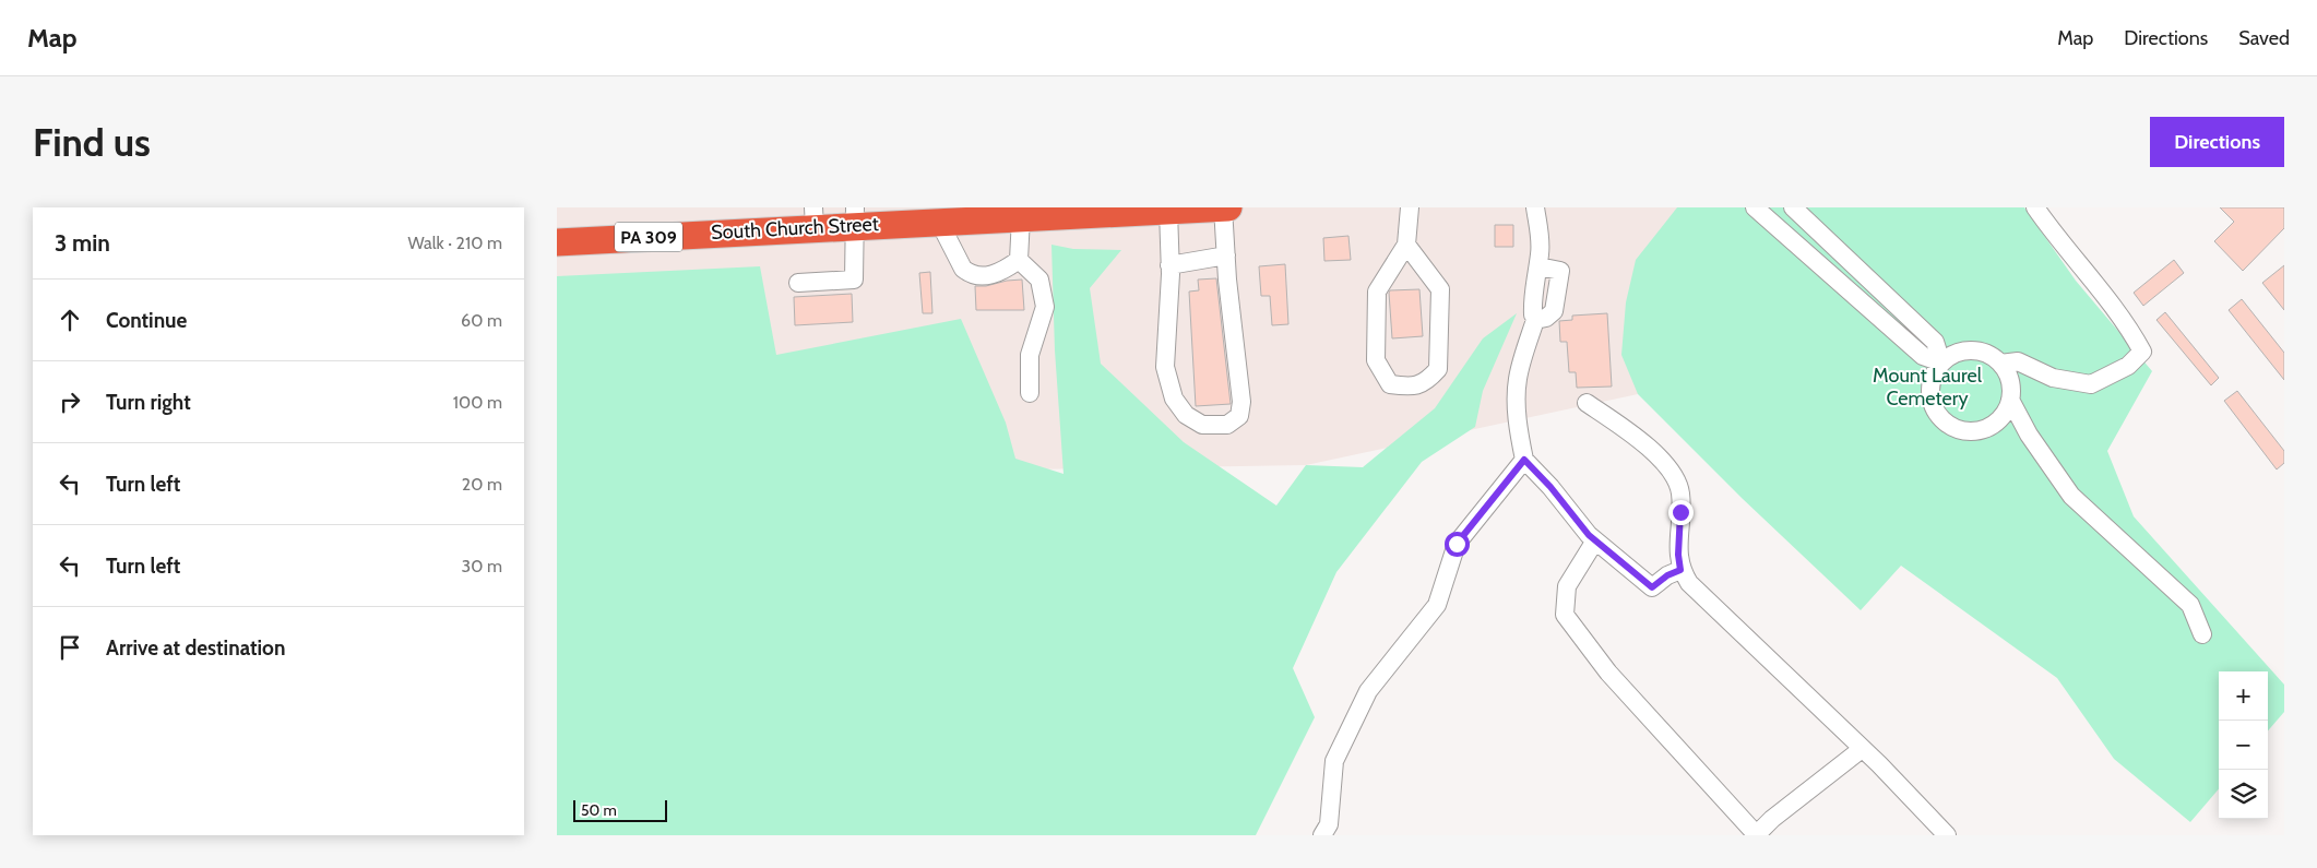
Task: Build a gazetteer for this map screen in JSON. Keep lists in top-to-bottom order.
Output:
{
  "streets": {
    "highway": ["South Church Street", "PA 309"]
  },
  "parks": ["Mount Laurel Cemetery"],
  "scale_bar": "50 m",
  "page": {
    "header": "Map",
    "nav": ["Map", "Directions", "Saved"],
    "buttons": "Directions",
    "title": "Find us",
    "heading": ["3 min", "Walk · 210 m"],
    "list": [
      ["Continue", "60 m"],
      ["Turn right", "100 m"],
      ["Turn left", "20 m"],
      ["Turn left", "30 m"],
      "Arrive at destination"
    ],
    "map_buttons": ["+", "−"],
    "scale": "50 m"
  }
}
